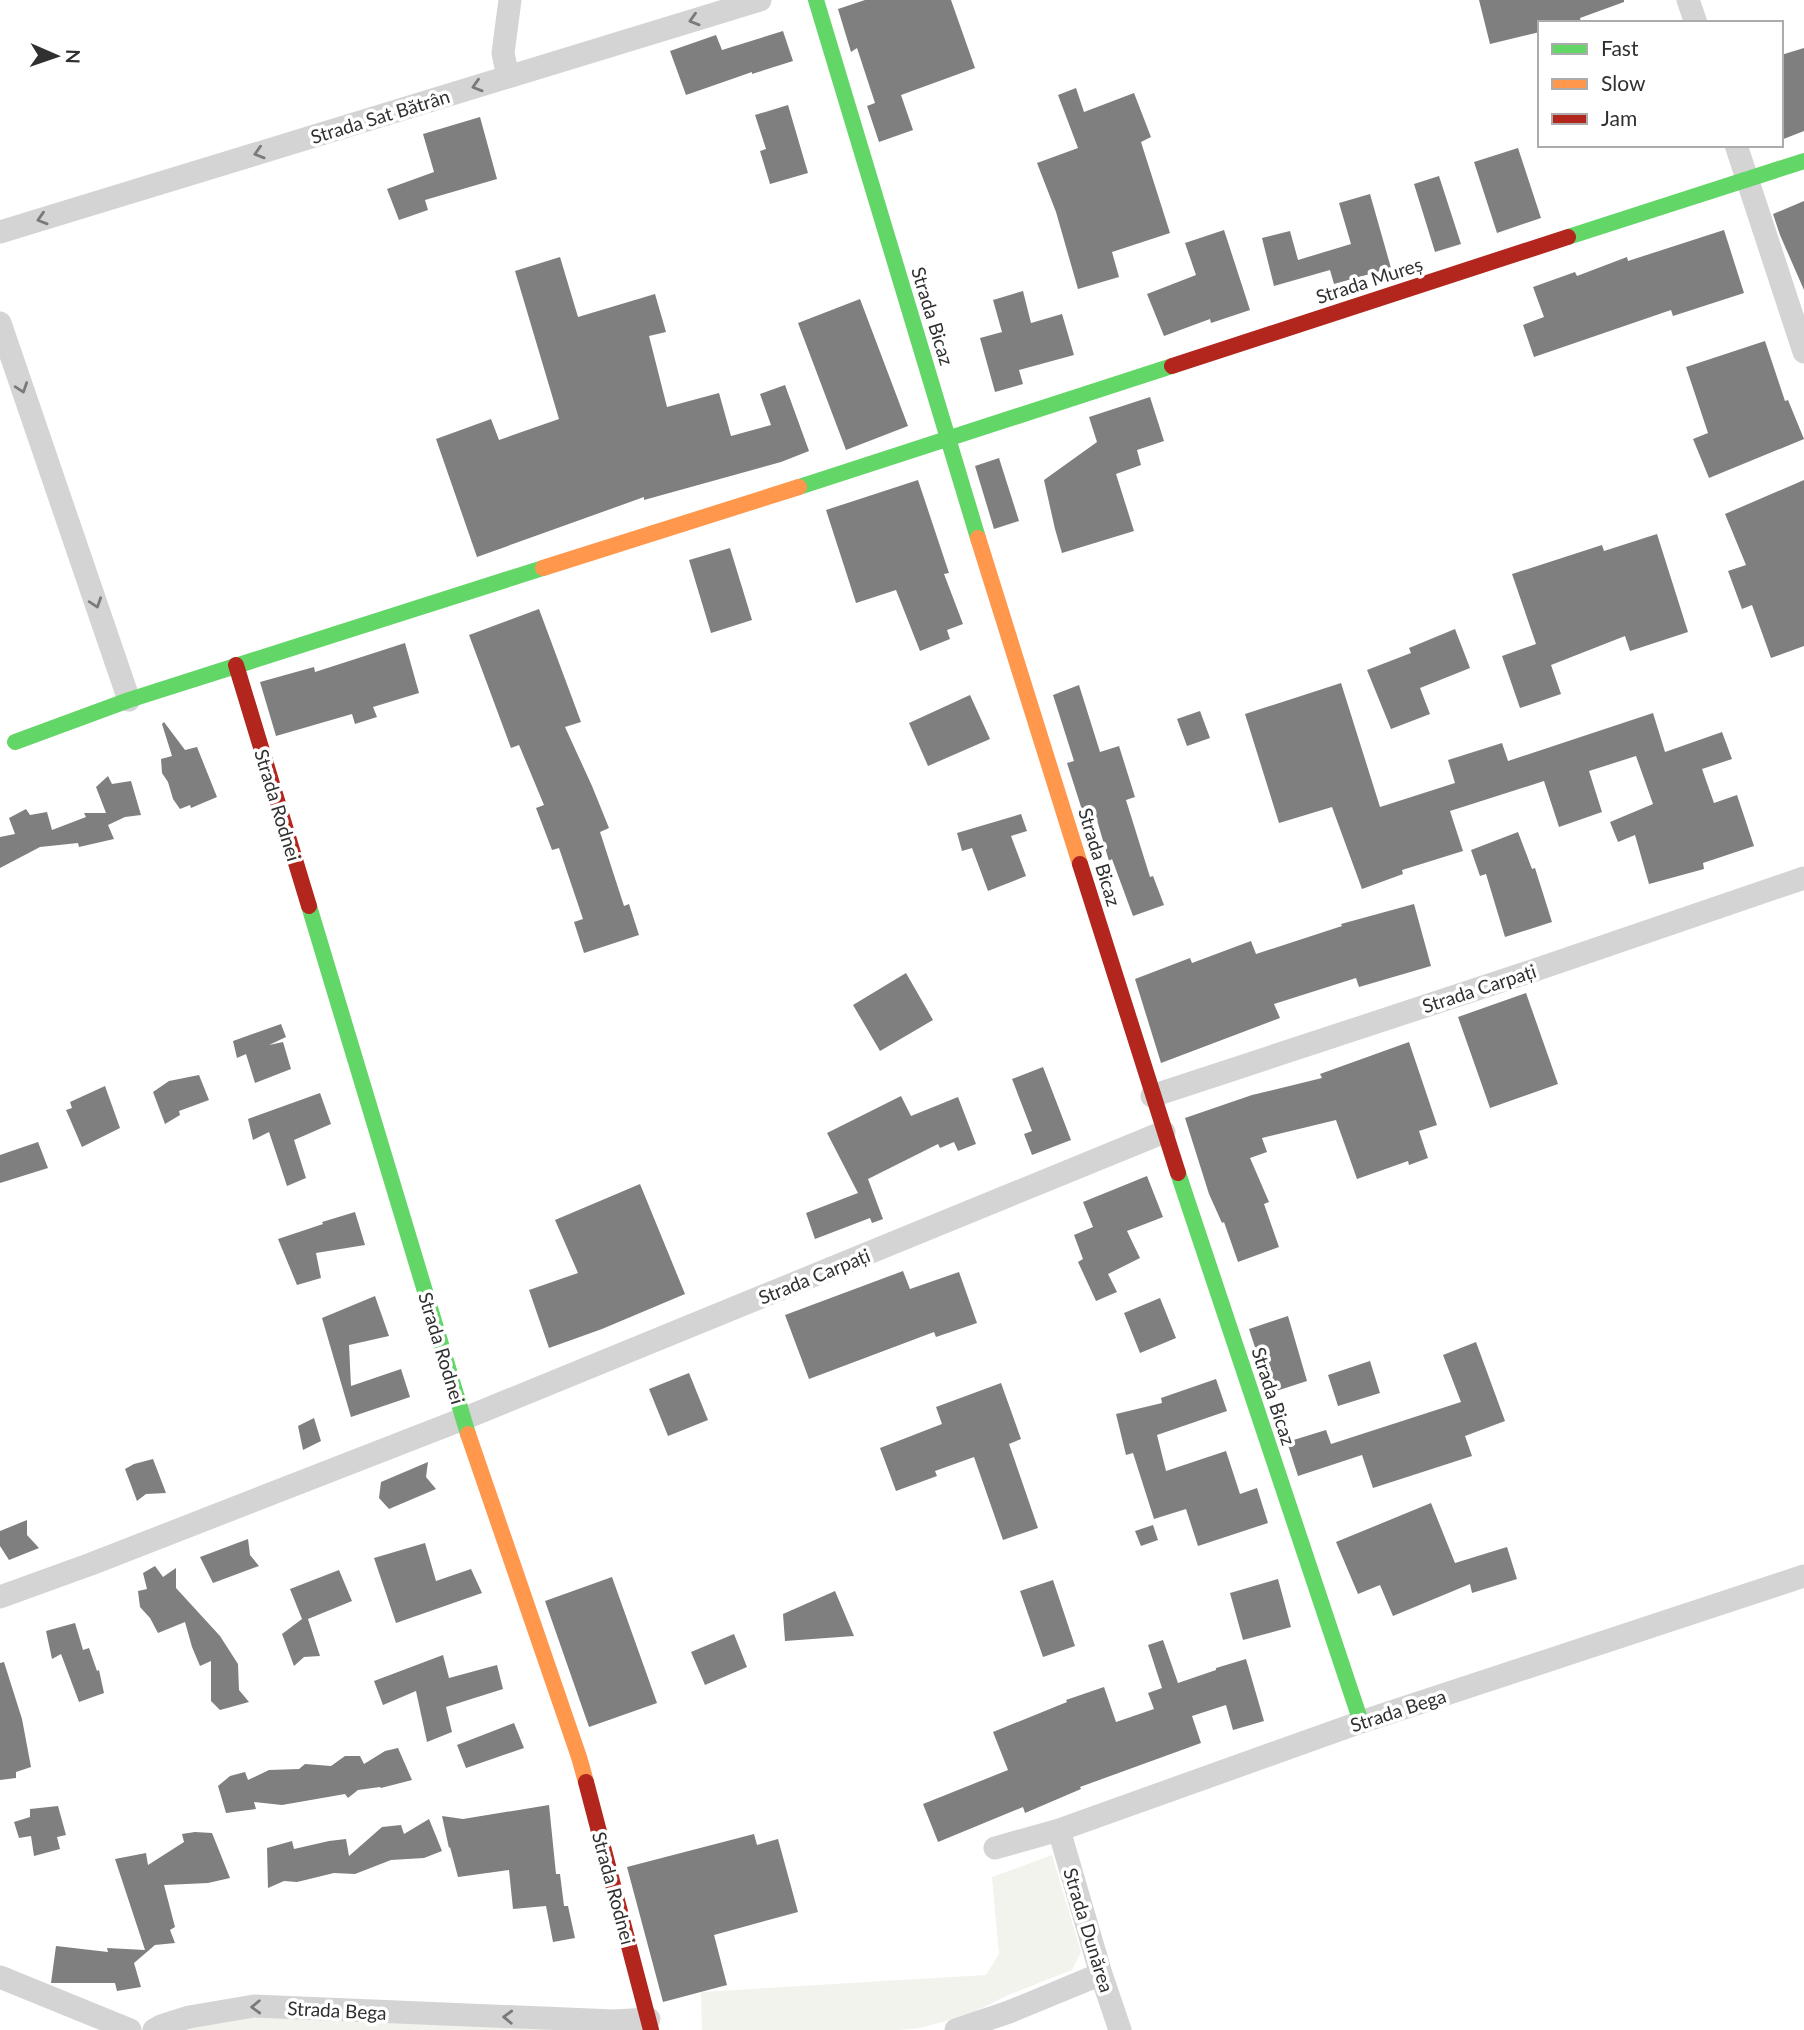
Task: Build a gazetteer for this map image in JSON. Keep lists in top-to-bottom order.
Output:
{
  "streets": {
    "street": [
      "Strada Sat Bătrân",
      "Strada Mureș",
      "Strada Bicaz",
      "Strada Rodnei",
      "Strada Carpați",
      "Strada Bega",
      "Strada Dunărea"
    ]
  },
  "crossings": [
    ["Strada Mureș", "Strada Bicaz"],
    ["Strada Mureș", "Strada Rodnei"],
    ["Strada Bicaz", "Strada Carpați"],
    ["Strada Bicaz", "Strada Bega"],
    ["Strada Rodnei", "Strada Carpați"],
    ["Strada Rodnei", "Strada Bega"],
    ["Strada Bega", "Strada Dunărea"]
  ],
  "one_way": ["Strada Sat Bătrân", "Strada Bega"],
  "legend": ["Fast", "Slow", "Jam"],
  "north": "right"
}
